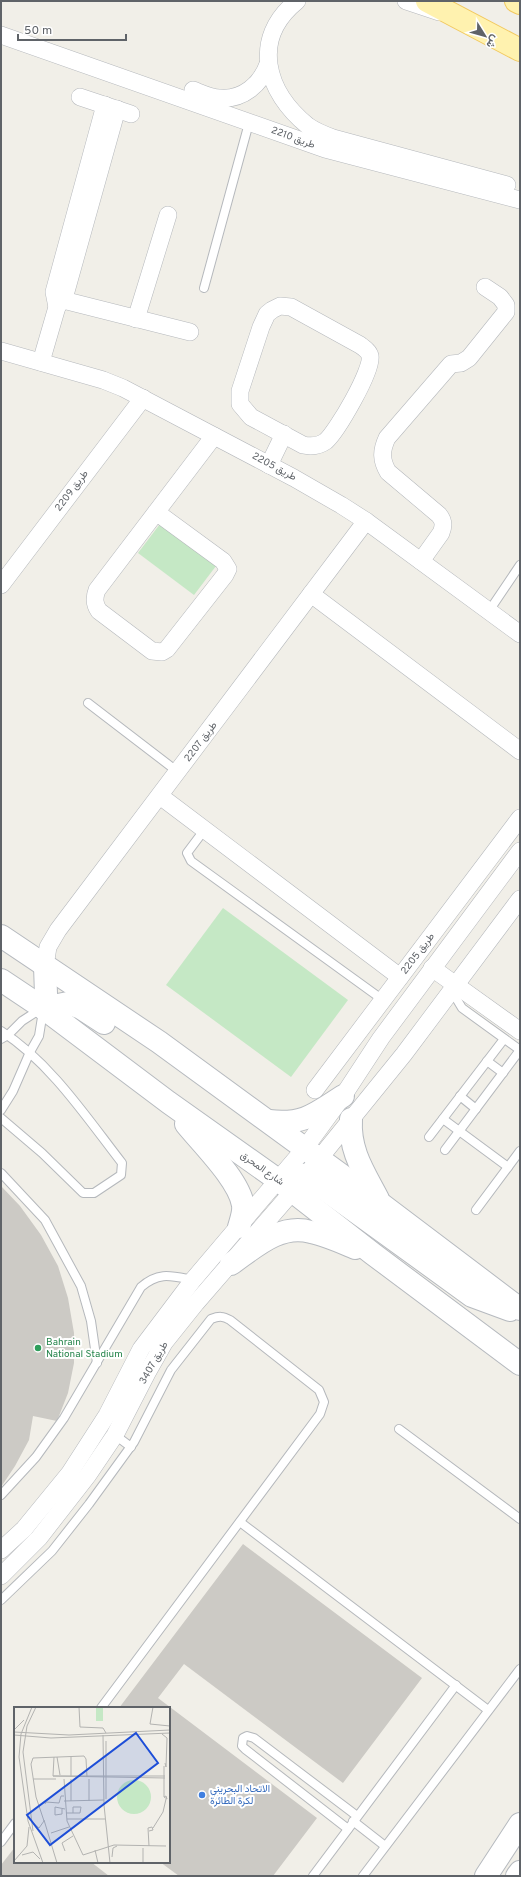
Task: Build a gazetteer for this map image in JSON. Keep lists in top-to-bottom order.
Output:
{
  "streets": {
    "main road": ["شارع المحرق"],
    "street": [
      "طريق 2210",
      "طريق 2205",
      "طريق 2209",
      "طريق 2207",
      "طريق 3407"
    ]
  },
  "crossings": [
    ["طريق 2205", "طريق 2209"],
    ["طريق 2205", "طريق 2207"],
    ["شارع المحرق", "طريق 3407"]
  ],
  "places": ["Bahrain National Stadium", "الاتحاد البحريني لكرة الطائرة"],
  "scale_bar": "50 m",
  "north": "bottom right"
}
